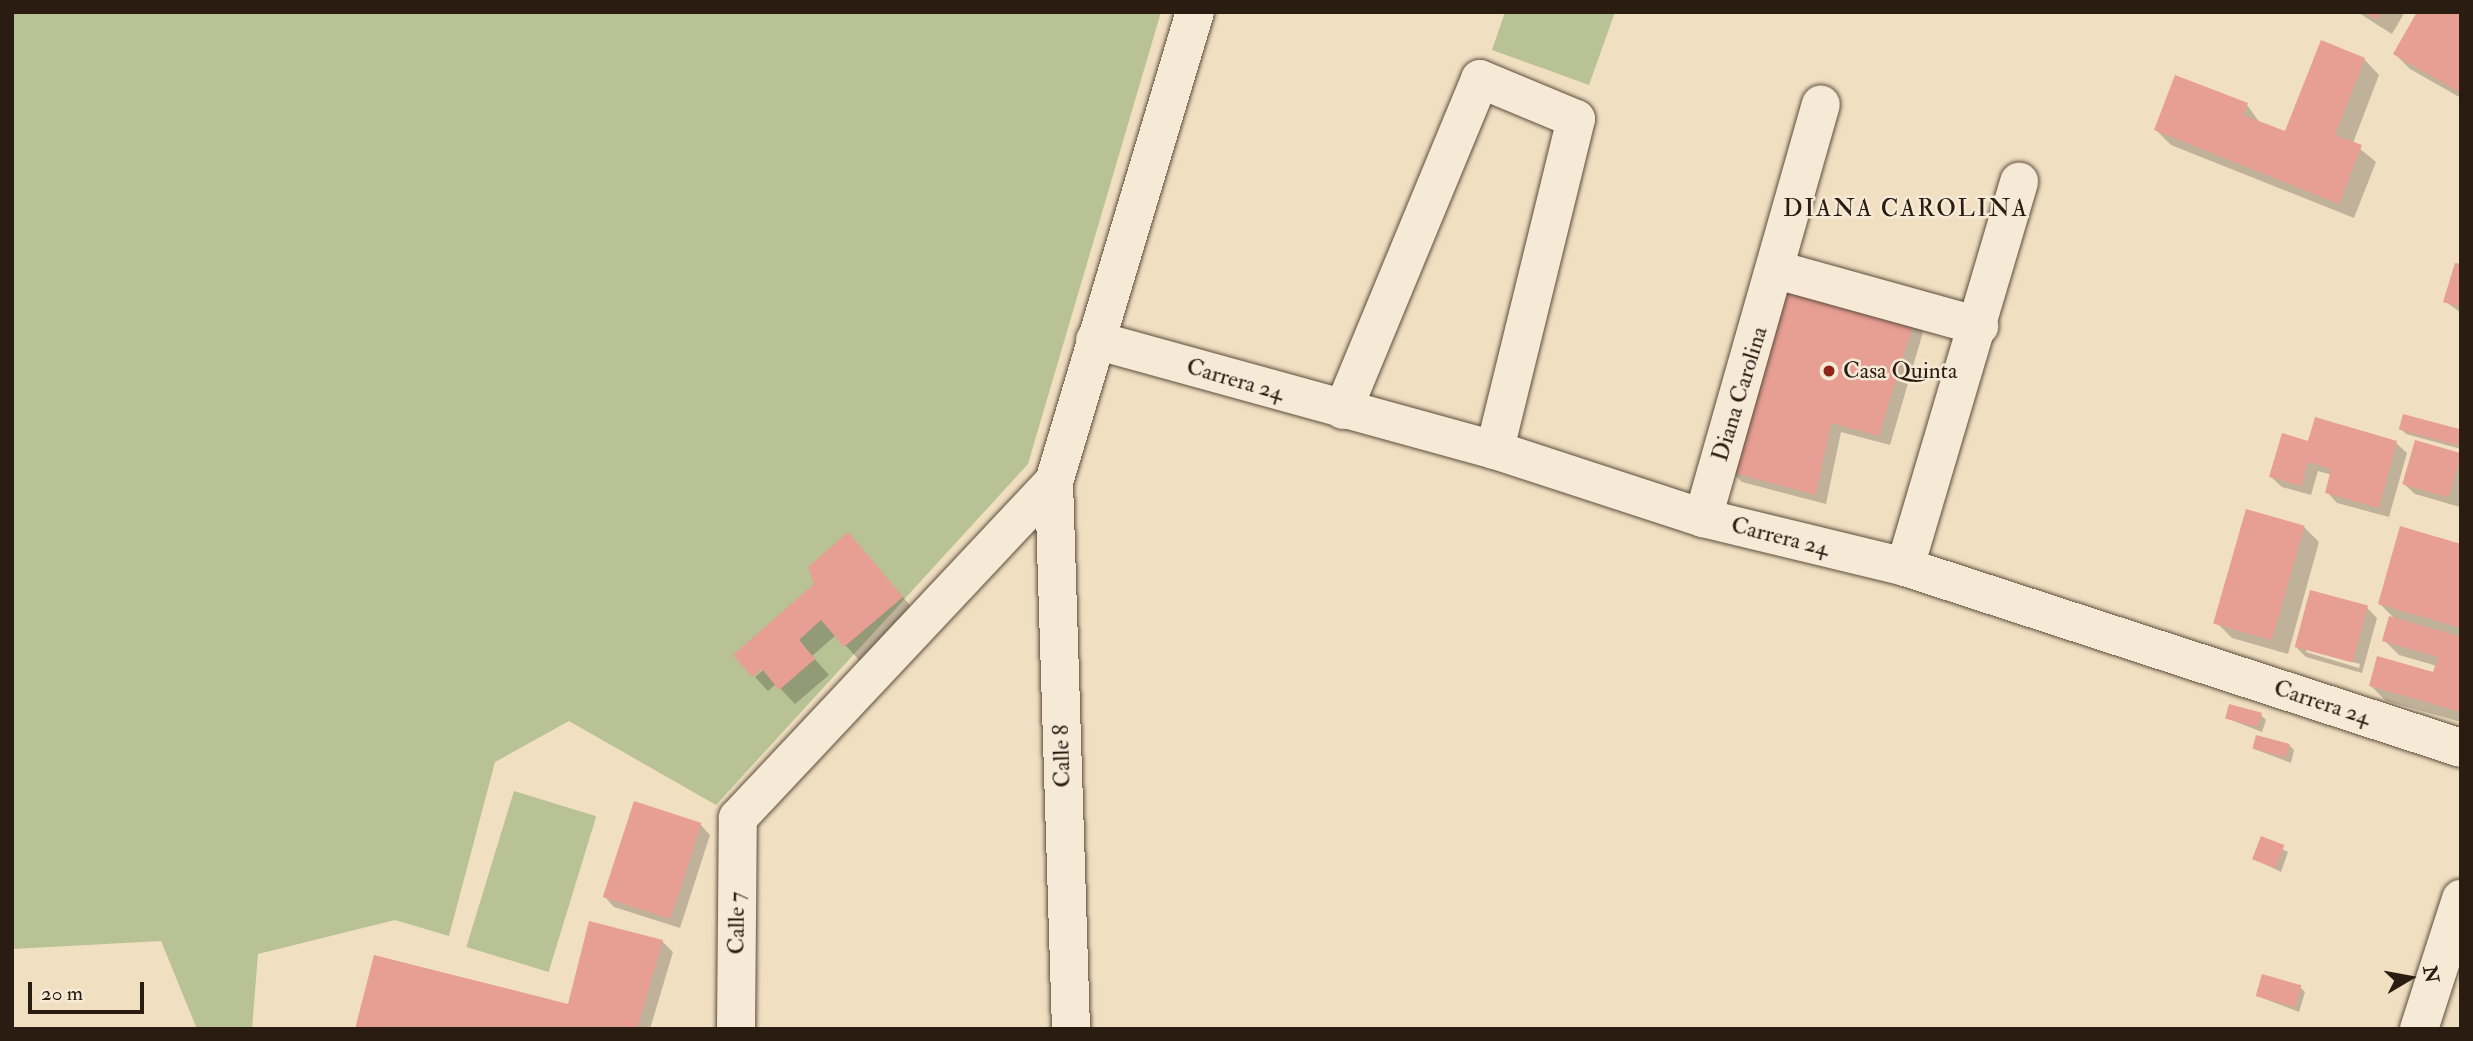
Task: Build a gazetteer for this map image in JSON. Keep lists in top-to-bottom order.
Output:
{
  "streets": {
    "street": [
      "Carrera 24",
      "Diana Carolina",
      "Calle 8",
      "Calle 7"
    ]
  },
  "crossings": [
    ["Carrera 24", "Diana Carolina"],
    ["Calle 8", "Calle 7"]
  ],
  "districts": ["DIANA CAROLINA"],
  "places": ["Casa Quinta"],
  "scale_bar": "20 m",
  "north": "right"
}
